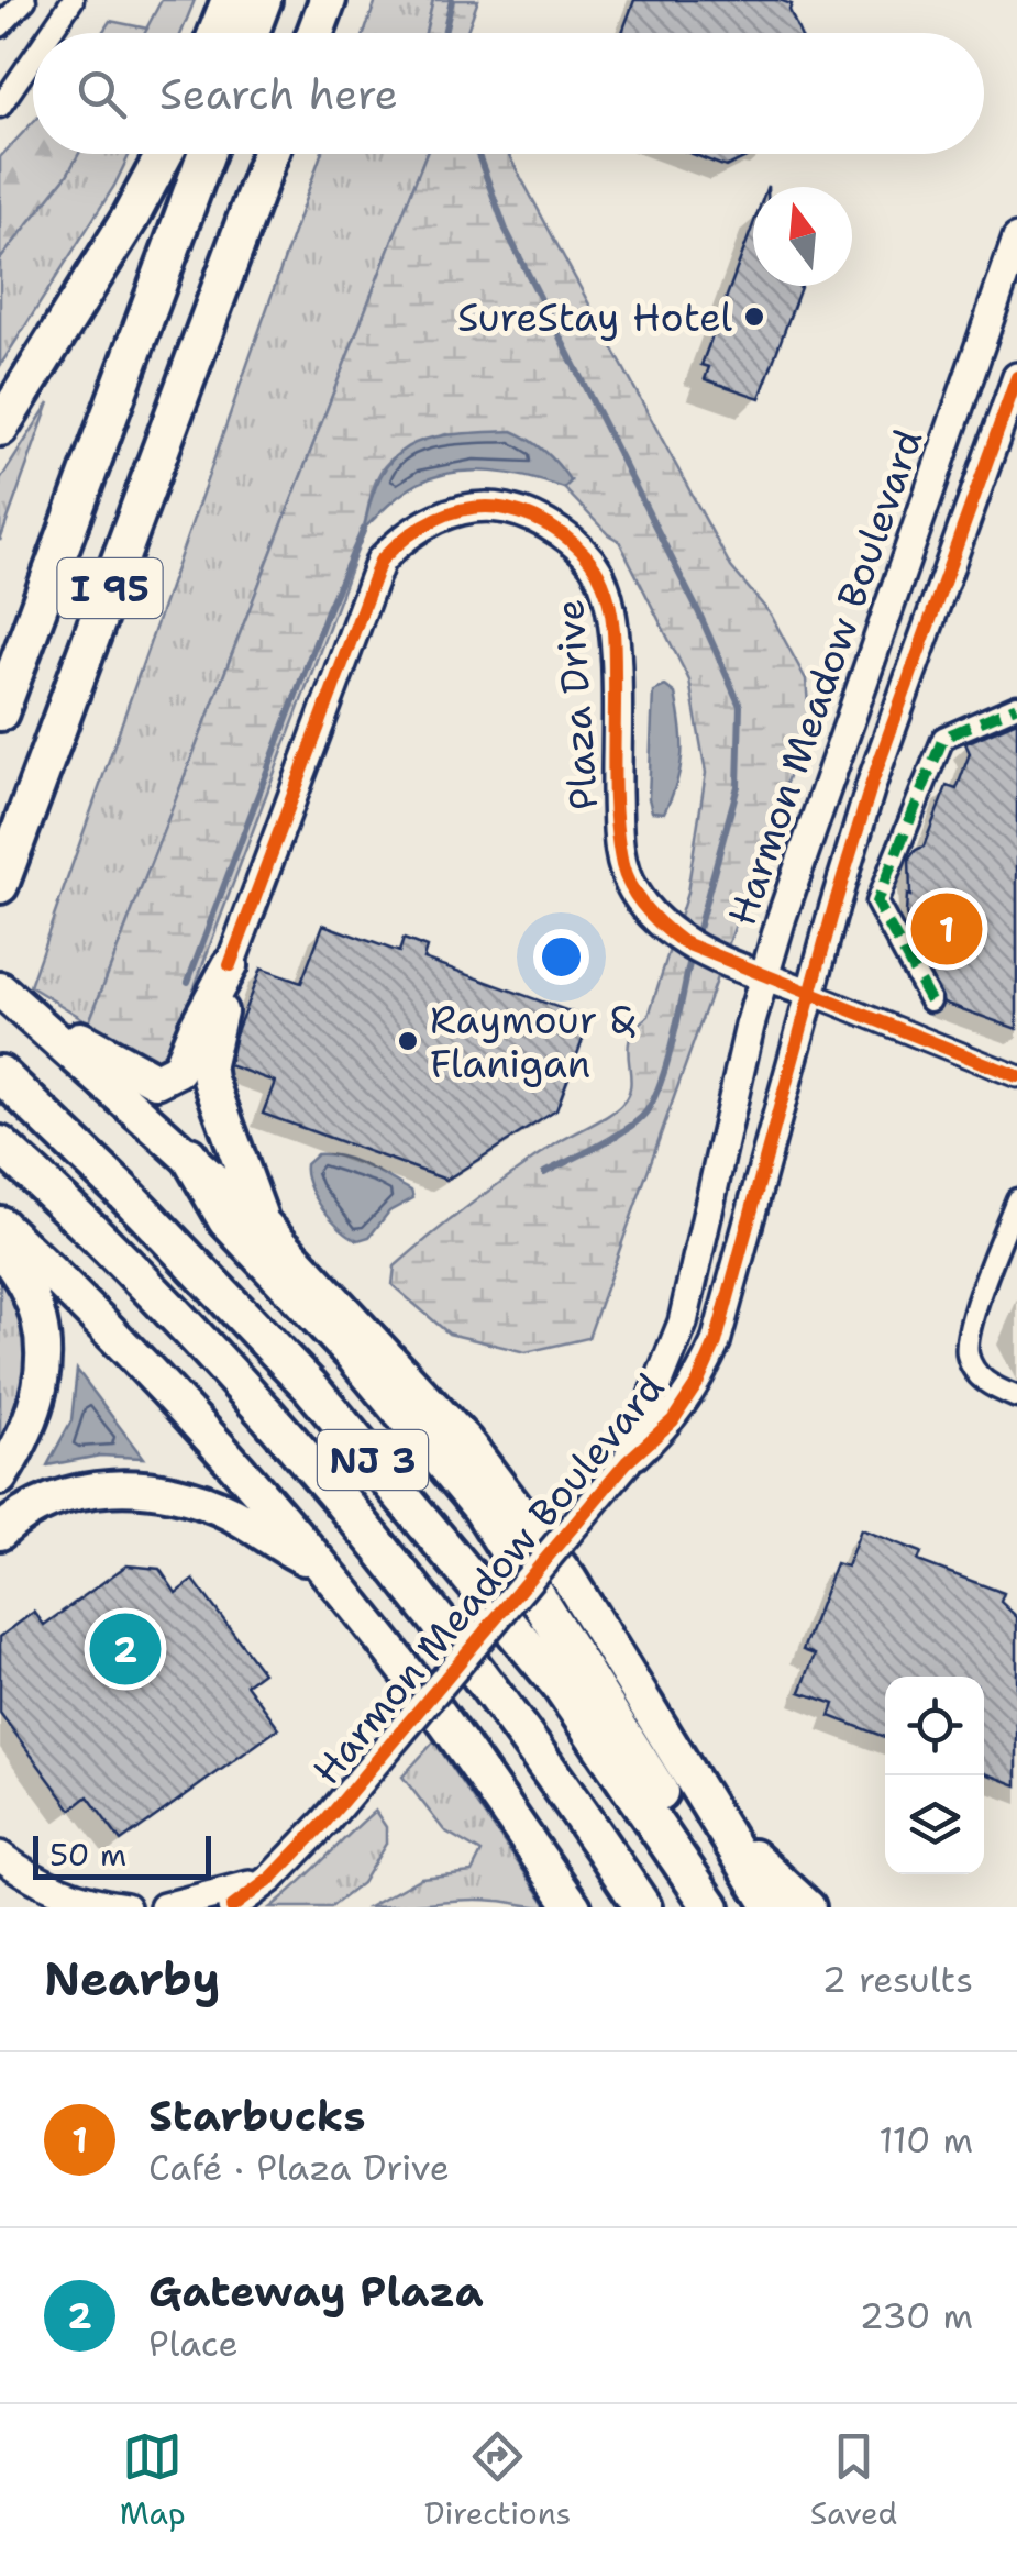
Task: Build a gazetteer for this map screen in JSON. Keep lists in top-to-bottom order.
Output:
{
  "streets": {
    "highway": ["I 95", "NJ 3"],
    "street": ["Harmon Meadow Boulevard", "Plaza Drive"]
  },
  "crossings": [
    ["Harmon Meadow Boulevard", "Plaza Drive"]
  ],
  "places": ["SureStay Hotel", "Raymour & Flanigan"],
  "scale_bar": "50 m",
  "north": "top",
  "page": {
    "search": "Search here",
    "pins": ["1", "2"],
    "scale": "50 m",
    "heading": ["Nearby", "2 results"],
    "list": [
      {
        "mark": "1",
        "name": "Starbucks",
        "note": "Café · Plaza Drive",
        "value": "110 m"
      },
      {
        "mark": "2",
        "name": "Gateway Plaza",
        "note": "Place",
        "value": "230 m"
      }
    ],
    "nav": ["Map", "Directions", "Saved"]
  }
}
